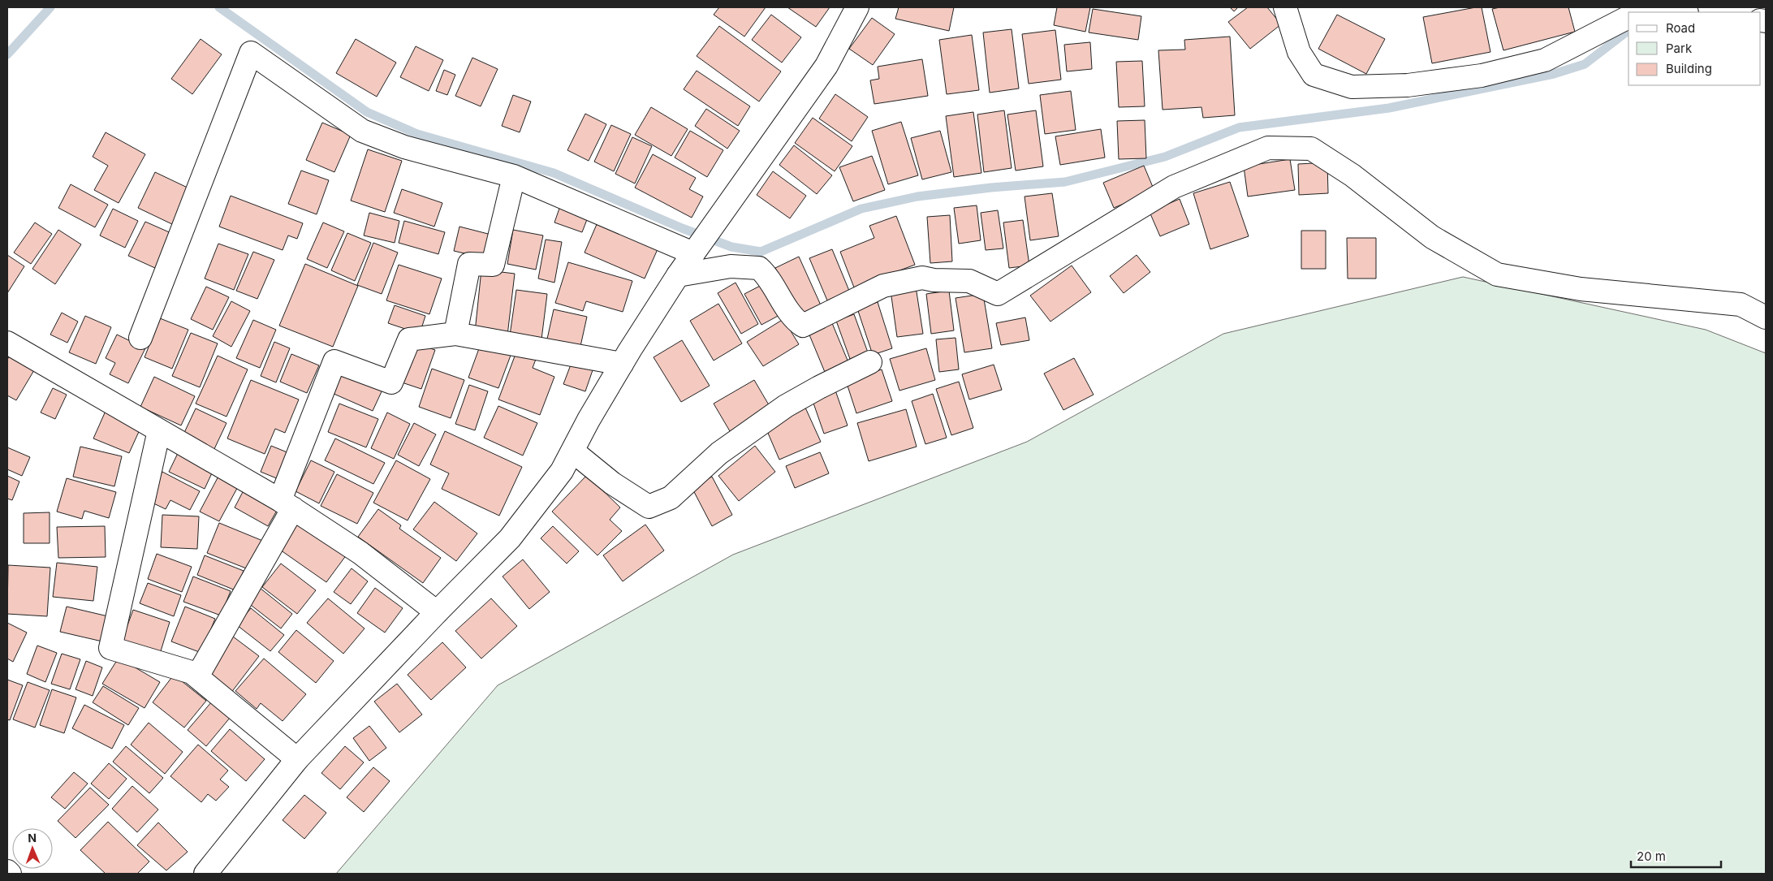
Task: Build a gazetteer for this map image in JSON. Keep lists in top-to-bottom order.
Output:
{
  "legend": ["Road", "Park", "Building"],
  "scale_bar": "20 m",
  "north": "top"
}
